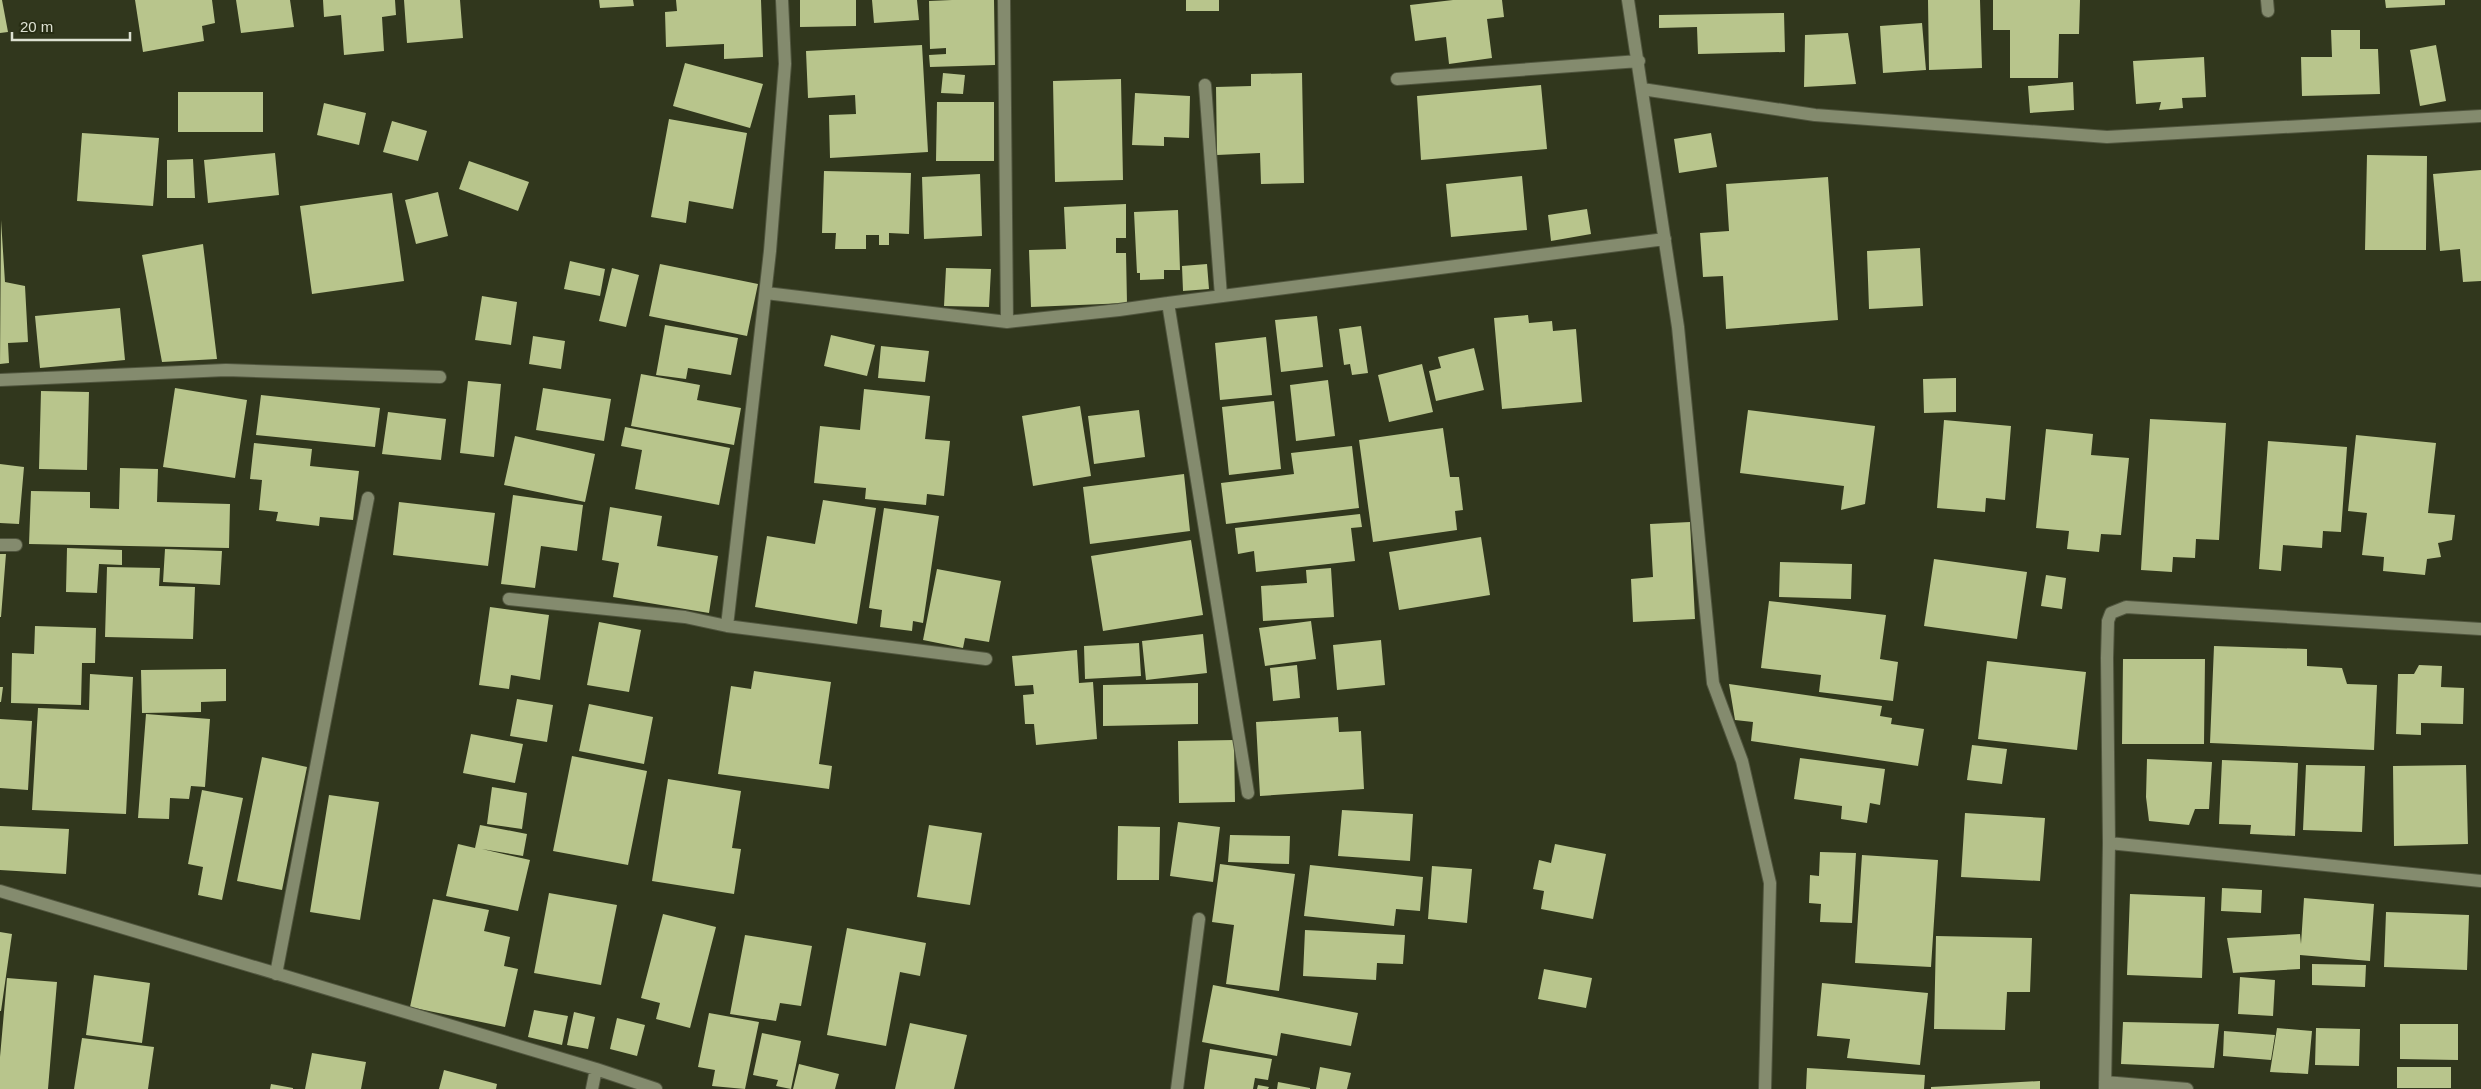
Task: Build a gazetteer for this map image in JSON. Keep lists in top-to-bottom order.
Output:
{
  "scale_bar": "20 m"
}
